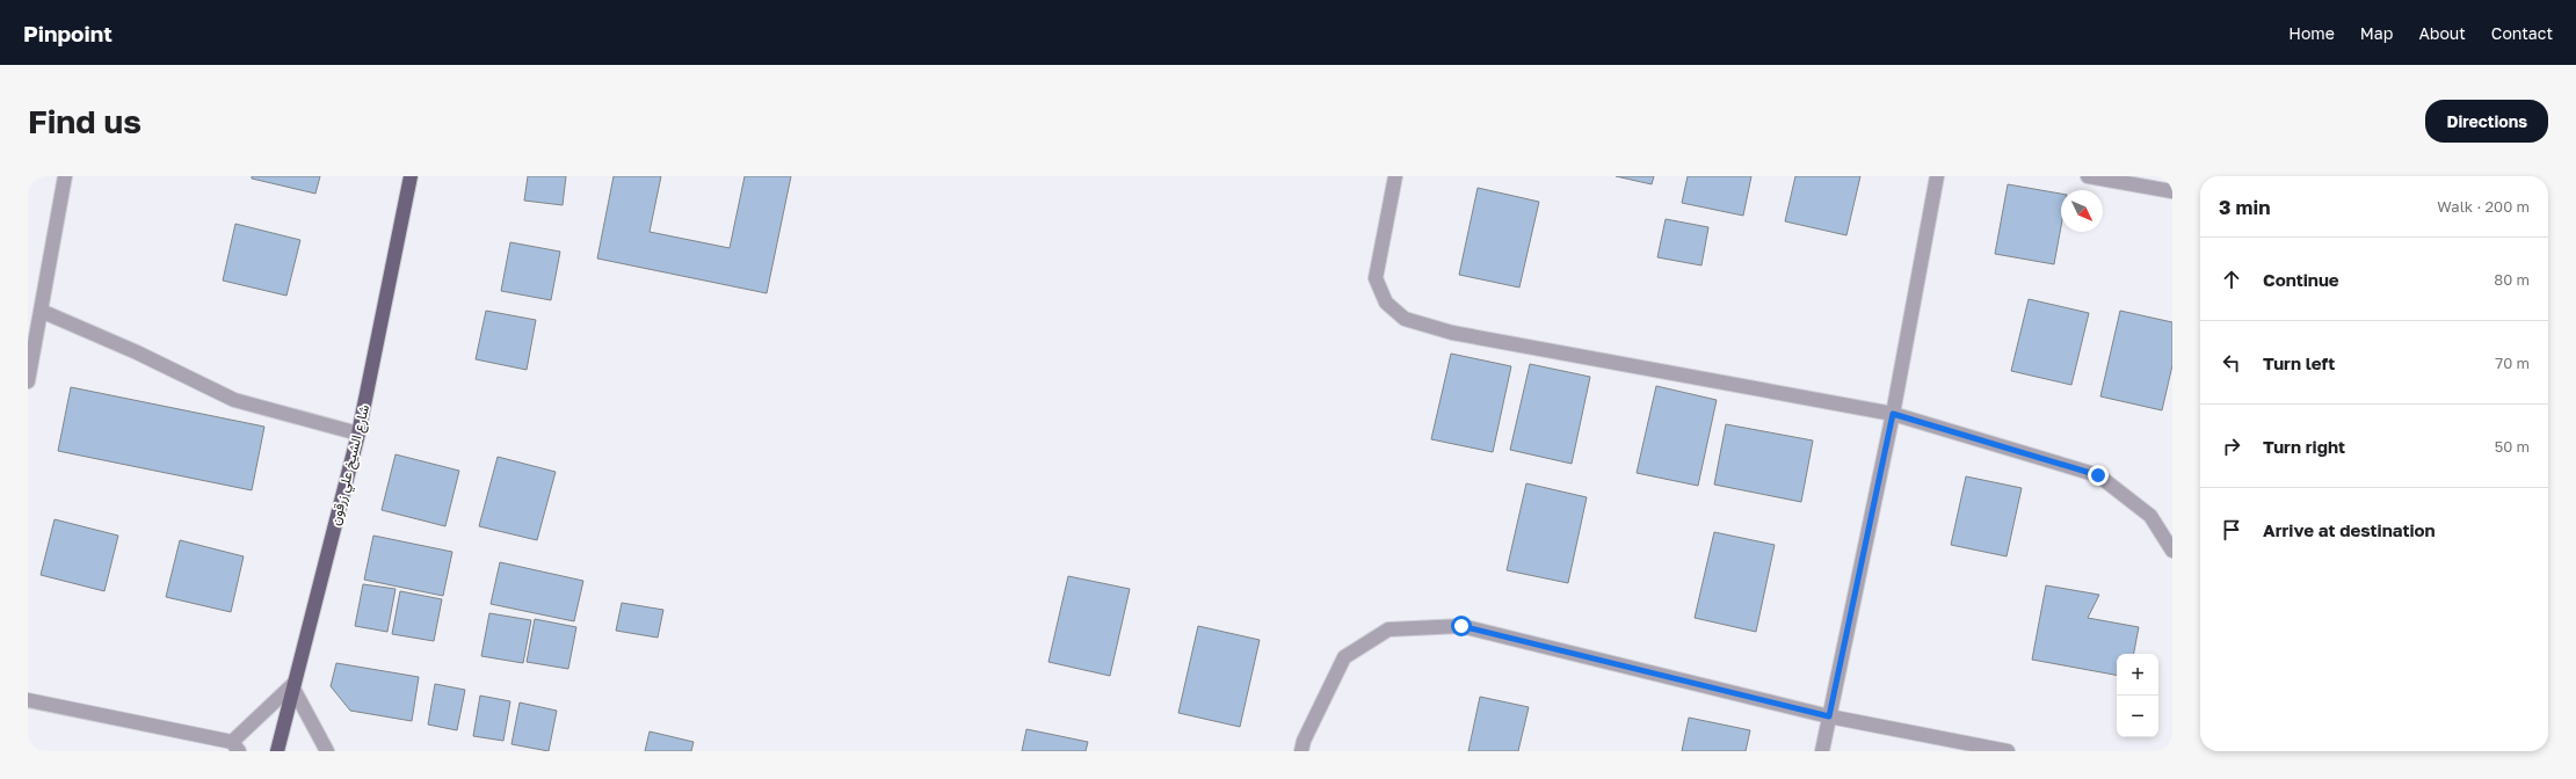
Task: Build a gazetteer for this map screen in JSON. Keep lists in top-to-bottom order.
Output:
{
  "streets": {
    "main road": ["شارع الشيخ علي زرقون"]
  },
  "north": "bottom right",
  "page": {
    "header": "Pinpoint",
    "nav": [
      "Home",
      "Map",
      "About",
      "Contact"
    ],
    "buttons": "Directions",
    "title": "Find us",
    "heading": ["3 min", "Walk · 200 m"],
    "list": [
      ["Continue", "80 m"],
      ["Turn left", "70 m"],
      ["Turn right", "50 m"],
      "Arrive at destination"
    ],
    "map_buttons": ["+", "−"]
  }
}
